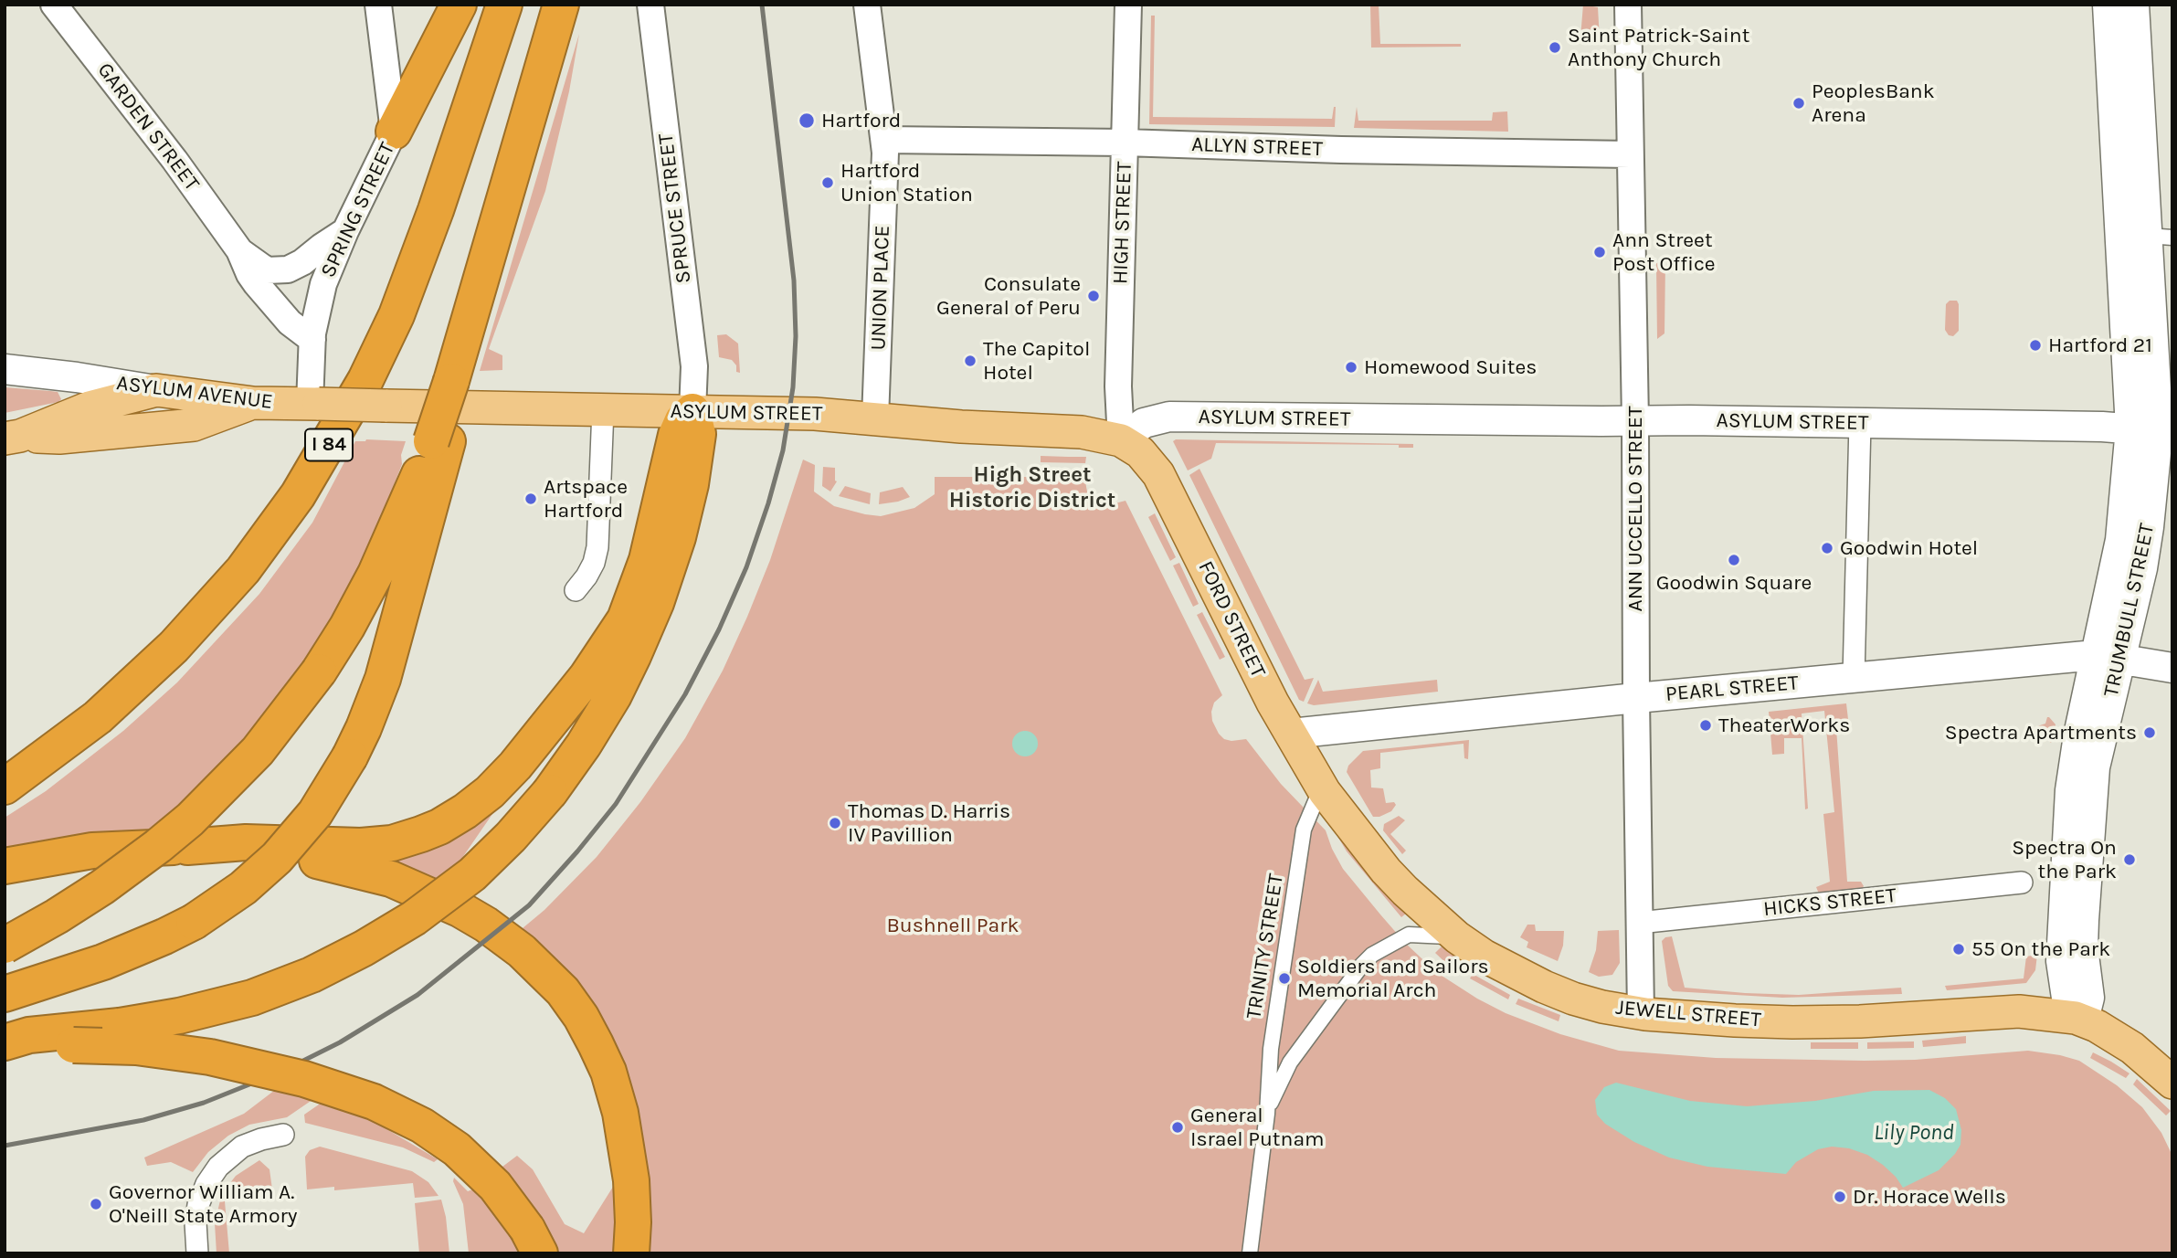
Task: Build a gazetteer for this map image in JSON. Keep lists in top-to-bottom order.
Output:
{
  "streets": {
    "highway": ["I 84"],
    "main road": [
      "ASYLUM AVENUE",
      "ASYLUM STREET",
      "TRUMBULL STREET",
      "FORD STREET",
      "PEARL STREET",
      "JEWELL STREET"
    ],
    "street": [
      "GARDEN STREET",
      "ALLYN STREET",
      "SPRUCE STREET",
      "SPRING STREET",
      "HIGH STREET",
      "UNION PLACE",
      "ANN UCCELLO STREET",
      "HICKS STREET",
      "TRINITY STREET"
    ]
  },
  "crossings": [
    ["GARDEN STREET", "SPRING STREET"],
    ["ALLYN STREET", "HIGH STREET"],
    ["ALLYN STREET", "UNION PLACE"],
    ["ALLYN STREET", "ANN UCCELLO STREET"],
    ["SPRUCE STREET", "ASYLUM STREET"],
    ["HIGH STREET", "ASYLUM STREET"],
    ["HIGH STREET", "FORD STREET"],
    ["UNION PLACE", "ASYLUM STREET"],
    ["ASYLUM AVENUE", "ASYLUM STREET"],
    ["ASYLUM STREET", "ANN UCCELLO STREET"],
    ["ASYLUM STREET", "TRUMBULL STREET"],
    ["ASYLUM STREET", "FORD STREET"],
    ["ANN UCCELLO STREET", "PEARL STREET"],
    ["ANN UCCELLO STREET", "HICKS STREET"],
    ["ANN UCCELLO STREET", "JEWELL STREET"],
    ["TRUMBULL STREET", "PEARL STREET"],
    ["TRUMBULL STREET", "JEWELL STREET"],
    ["FORD STREET", "PEARL STREET"],
    ["FORD STREET", "TRINITY STREET"],
    ["FORD STREET", "JEWELL STREET"],
    ["TRINITY STREET", "JEWELL STREET"]
  ],
  "districts": ["High Street Historic District"],
  "water": ["Lily Pond"],
  "parks": ["Bushnell Park"],
  "places": [
    "Saint Patrick-Saint Anthony Church",
    "PeoplesBank Arena",
    "Hartford",
    "Hartford Union Station",
    "Ann Street Post Office",
    "Consulate General of Peru",
    "Hartford 21",
    "The Capitol Hotel",
    "Homewood Suites",
    "Artspace Hartford",
    "Goodwin Hotel",
    "Goodwin Square",
    "TheaterWorks",
    "Spectra Apartments",
    "Thomas D. Harris IV Pavillion",
    "Spectra On the Park",
    "55 On the Park",
    "Soldiers and Sailors Memorial Arch",
    "General Israel Putnam",
    "Dr. Horace Wells",
    "Governor William A. O'Neill State Armory"
  ]
}
